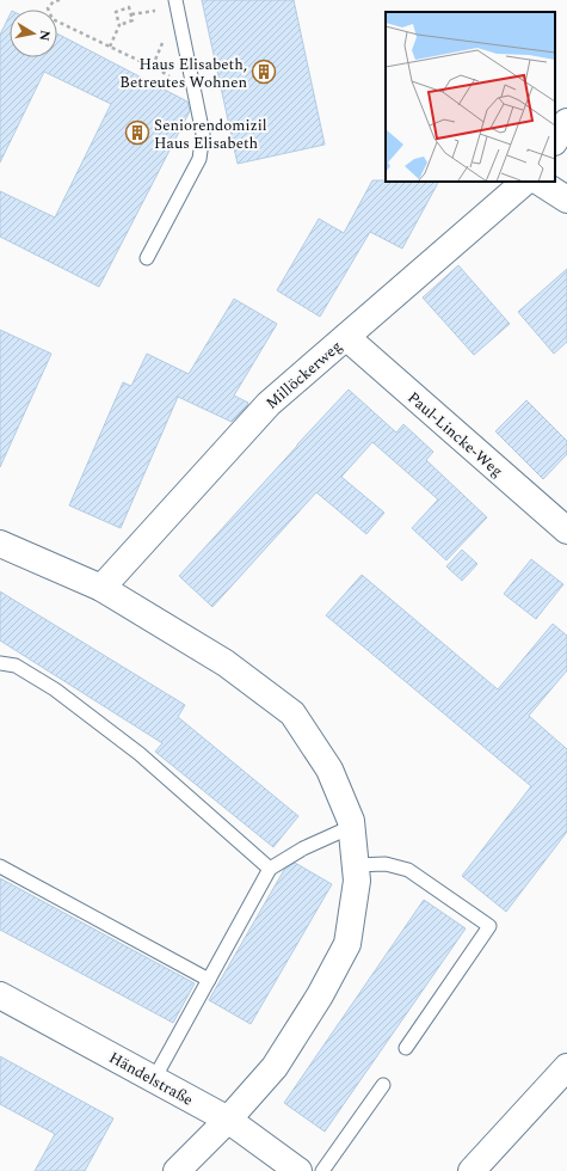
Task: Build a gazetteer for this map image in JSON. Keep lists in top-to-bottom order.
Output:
{
  "streets": {
    "street": ["Millöckerweg", "Paul-Lincke-Weg", "Händelstraße"]
  },
  "crossings": [
    ["Millöckerweg", "Paul-Lincke-Weg"]
  ],
  "places": {
    "building": ["Haus Elisabeth, Betreutes Wohnen", "Seniorendomizil Haus Elisabeth"]
  },
  "north": "right"
}
